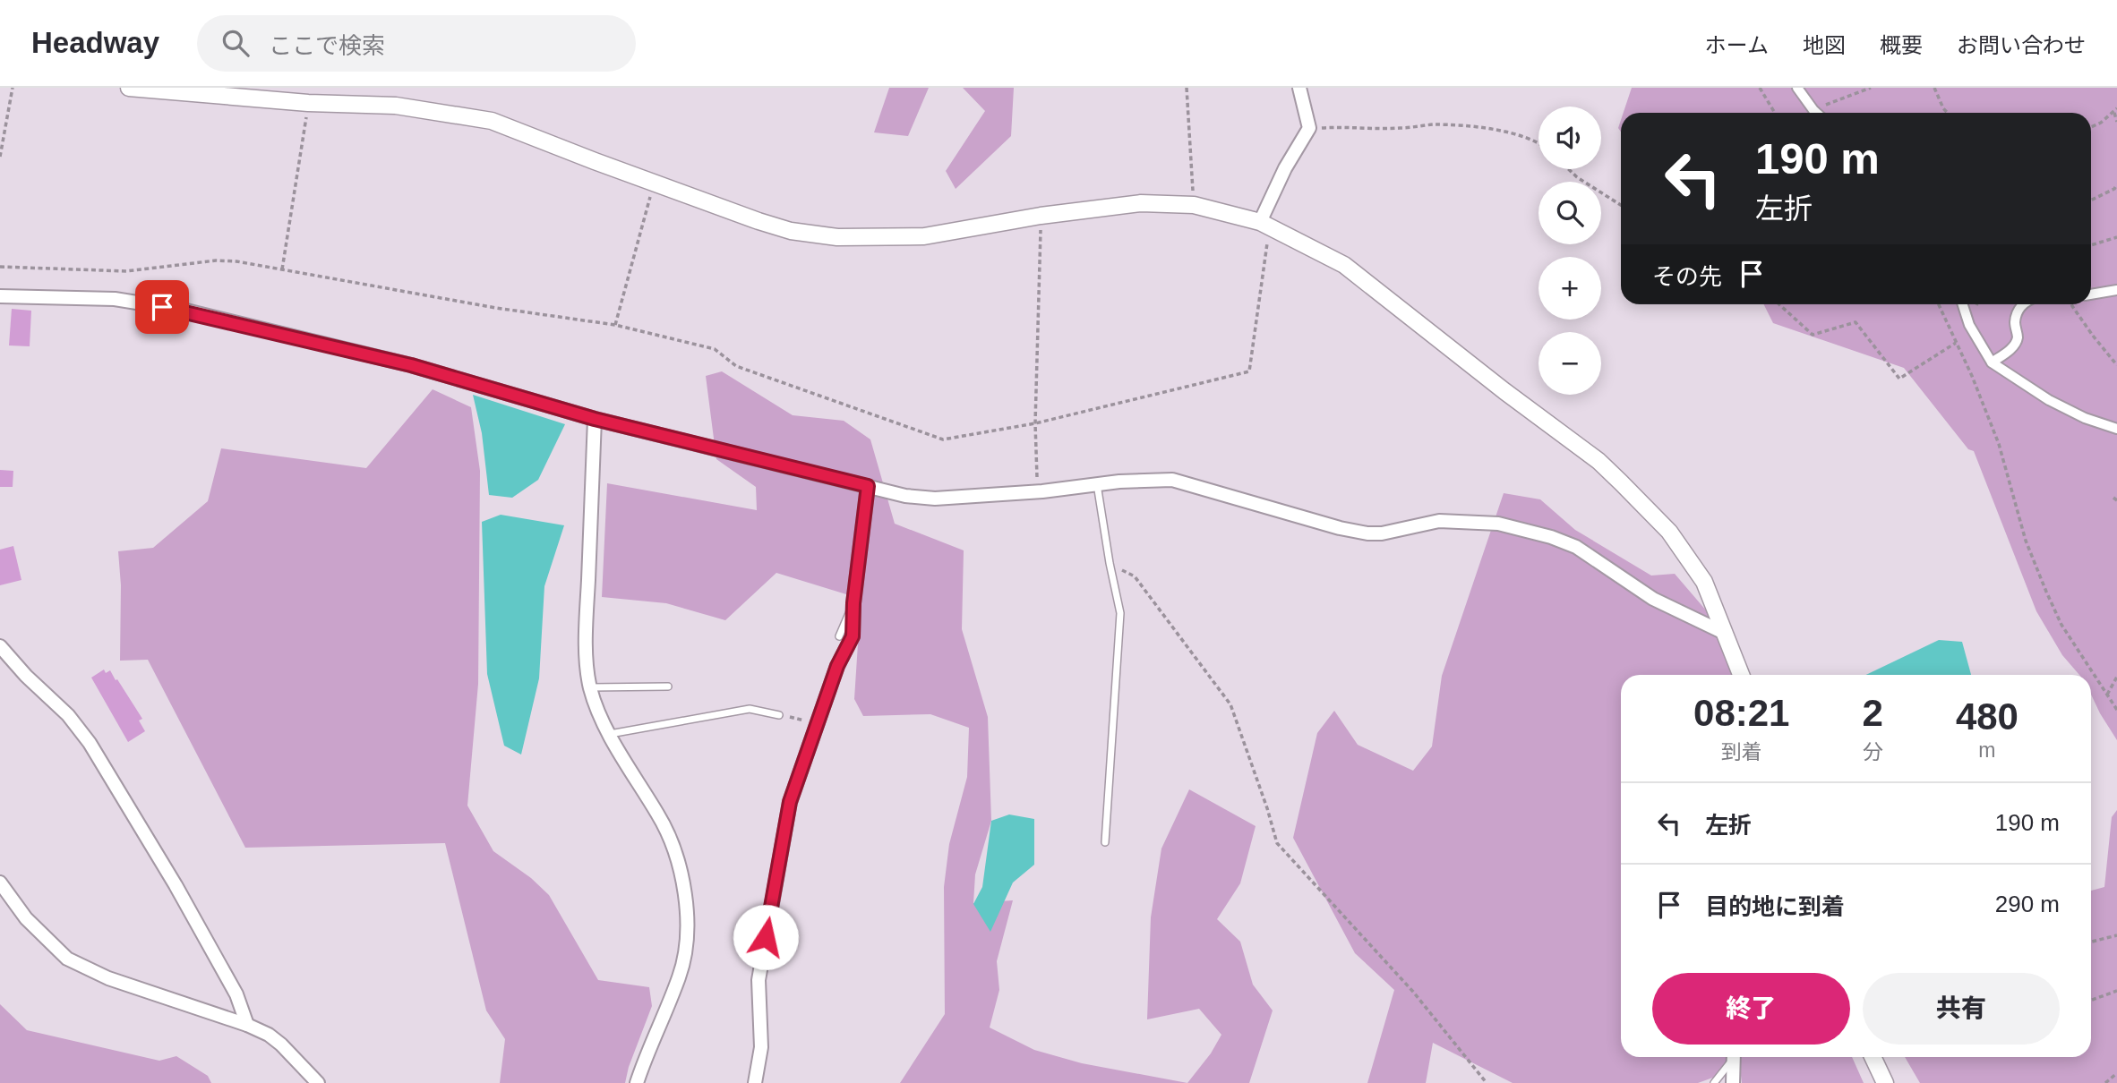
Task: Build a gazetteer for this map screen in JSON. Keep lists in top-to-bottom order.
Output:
{
  "page": {
    "header": "Headway",
    "search": "ここで検索",
    "nav": [
      "ホーム",
      "地図",
      "概要",
      "お問い合わせ"
    ],
    "map_buttons": ["+", "−"],
    "turn": ["190 m", "左折"],
    "then": "その先",
    "eta": [
      "08:21",
      "到着",
      "2",
      "分",
      "480",
      "m"
    ],
    "list": [
      {
        "name": "左折",
        "value": "190 m"
      },
      {
        "name": "目的地に到着",
        "value": "290 m"
      }
    ],
    "buttons": ["終了", "共有"]
  }
}
